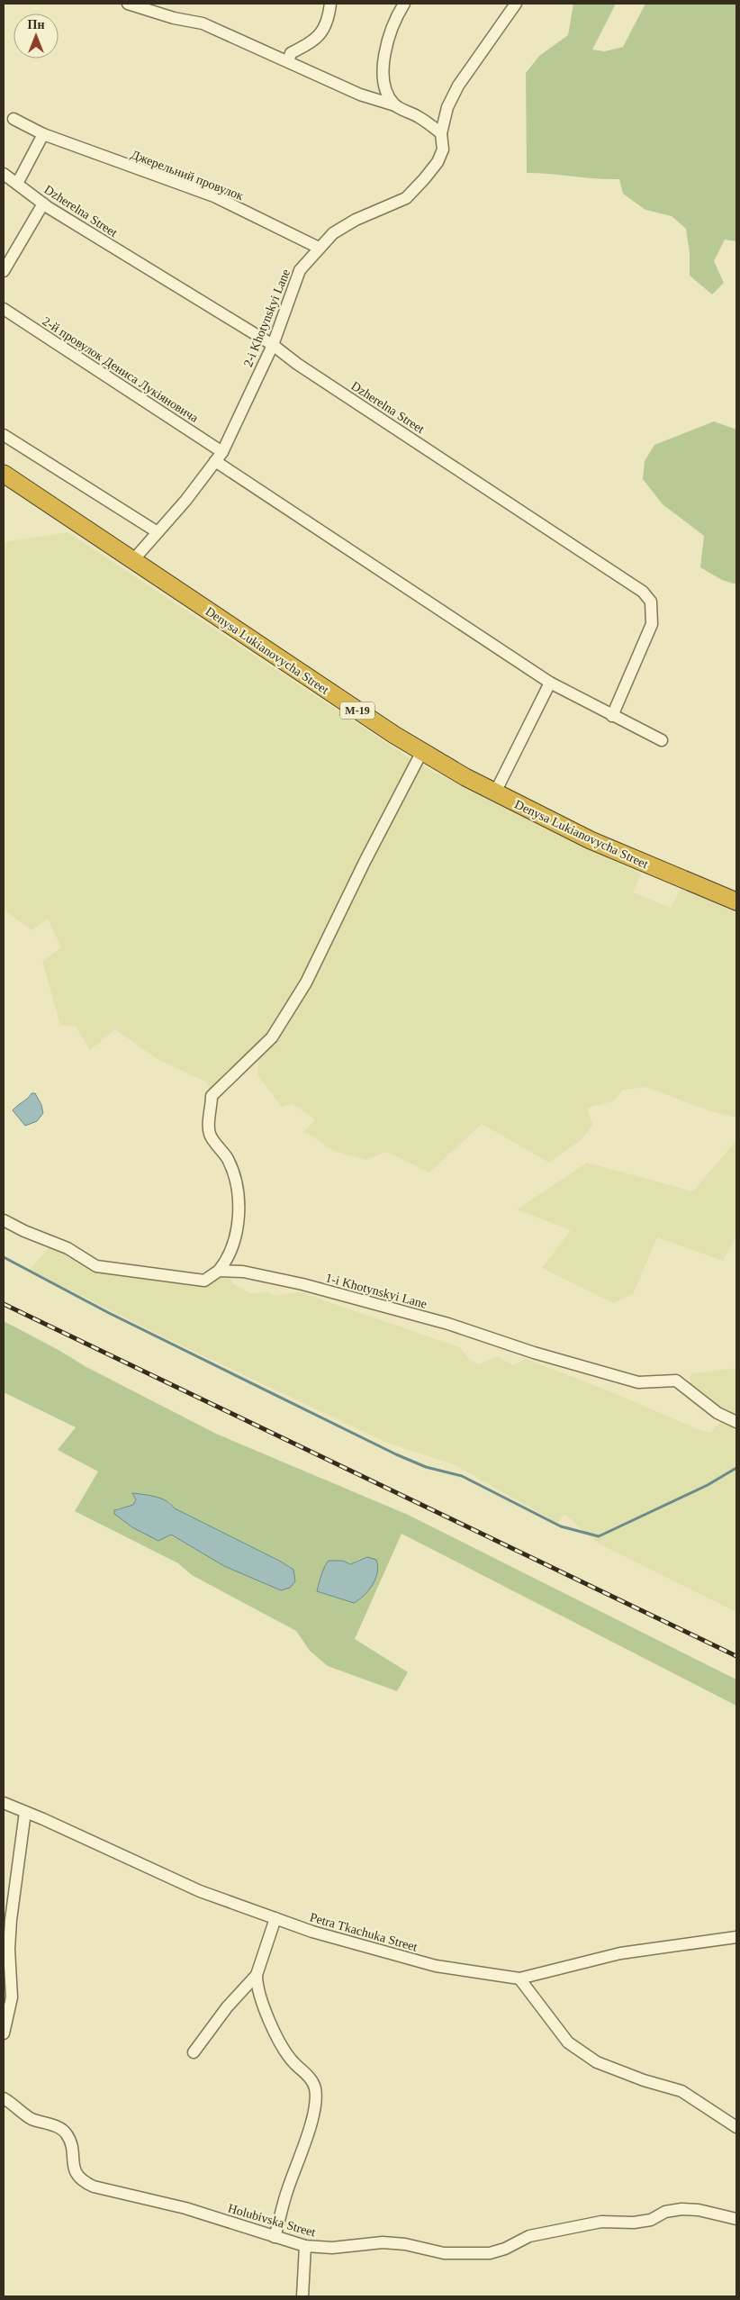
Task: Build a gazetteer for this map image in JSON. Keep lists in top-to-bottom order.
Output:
{
  "streets": {
    "highway": ["Denysa Lukianovycha Street", "М-19"],
    "street": [
      "Джерельний провулок",
      "Dzherelna Street",
      "2-i Khotynskyi Lane",
      "2-й провулок Дениса Лукіяновича",
      "1-i Khotynskyi Lane",
      "Petra Tkachuka Street",
      "Holubivska Street"
    ]
  },
  "crossings": [
    ["Джерельний провулок", "2-i Khotynskyi Lane"],
    ["Dzherelna Street", "2-i Khotynskyi Lane"],
    ["Dzherelna Street", "2-й провулок Дениса Лукіяновича"],
    ["2-i Khotynskyi Lane", "2-й провулок Дениса Лукіяновича"],
    ["2-i Khotynskyi Lane", "Denysa Lukianovycha Street"]
  ],
  "north": "top"
}
